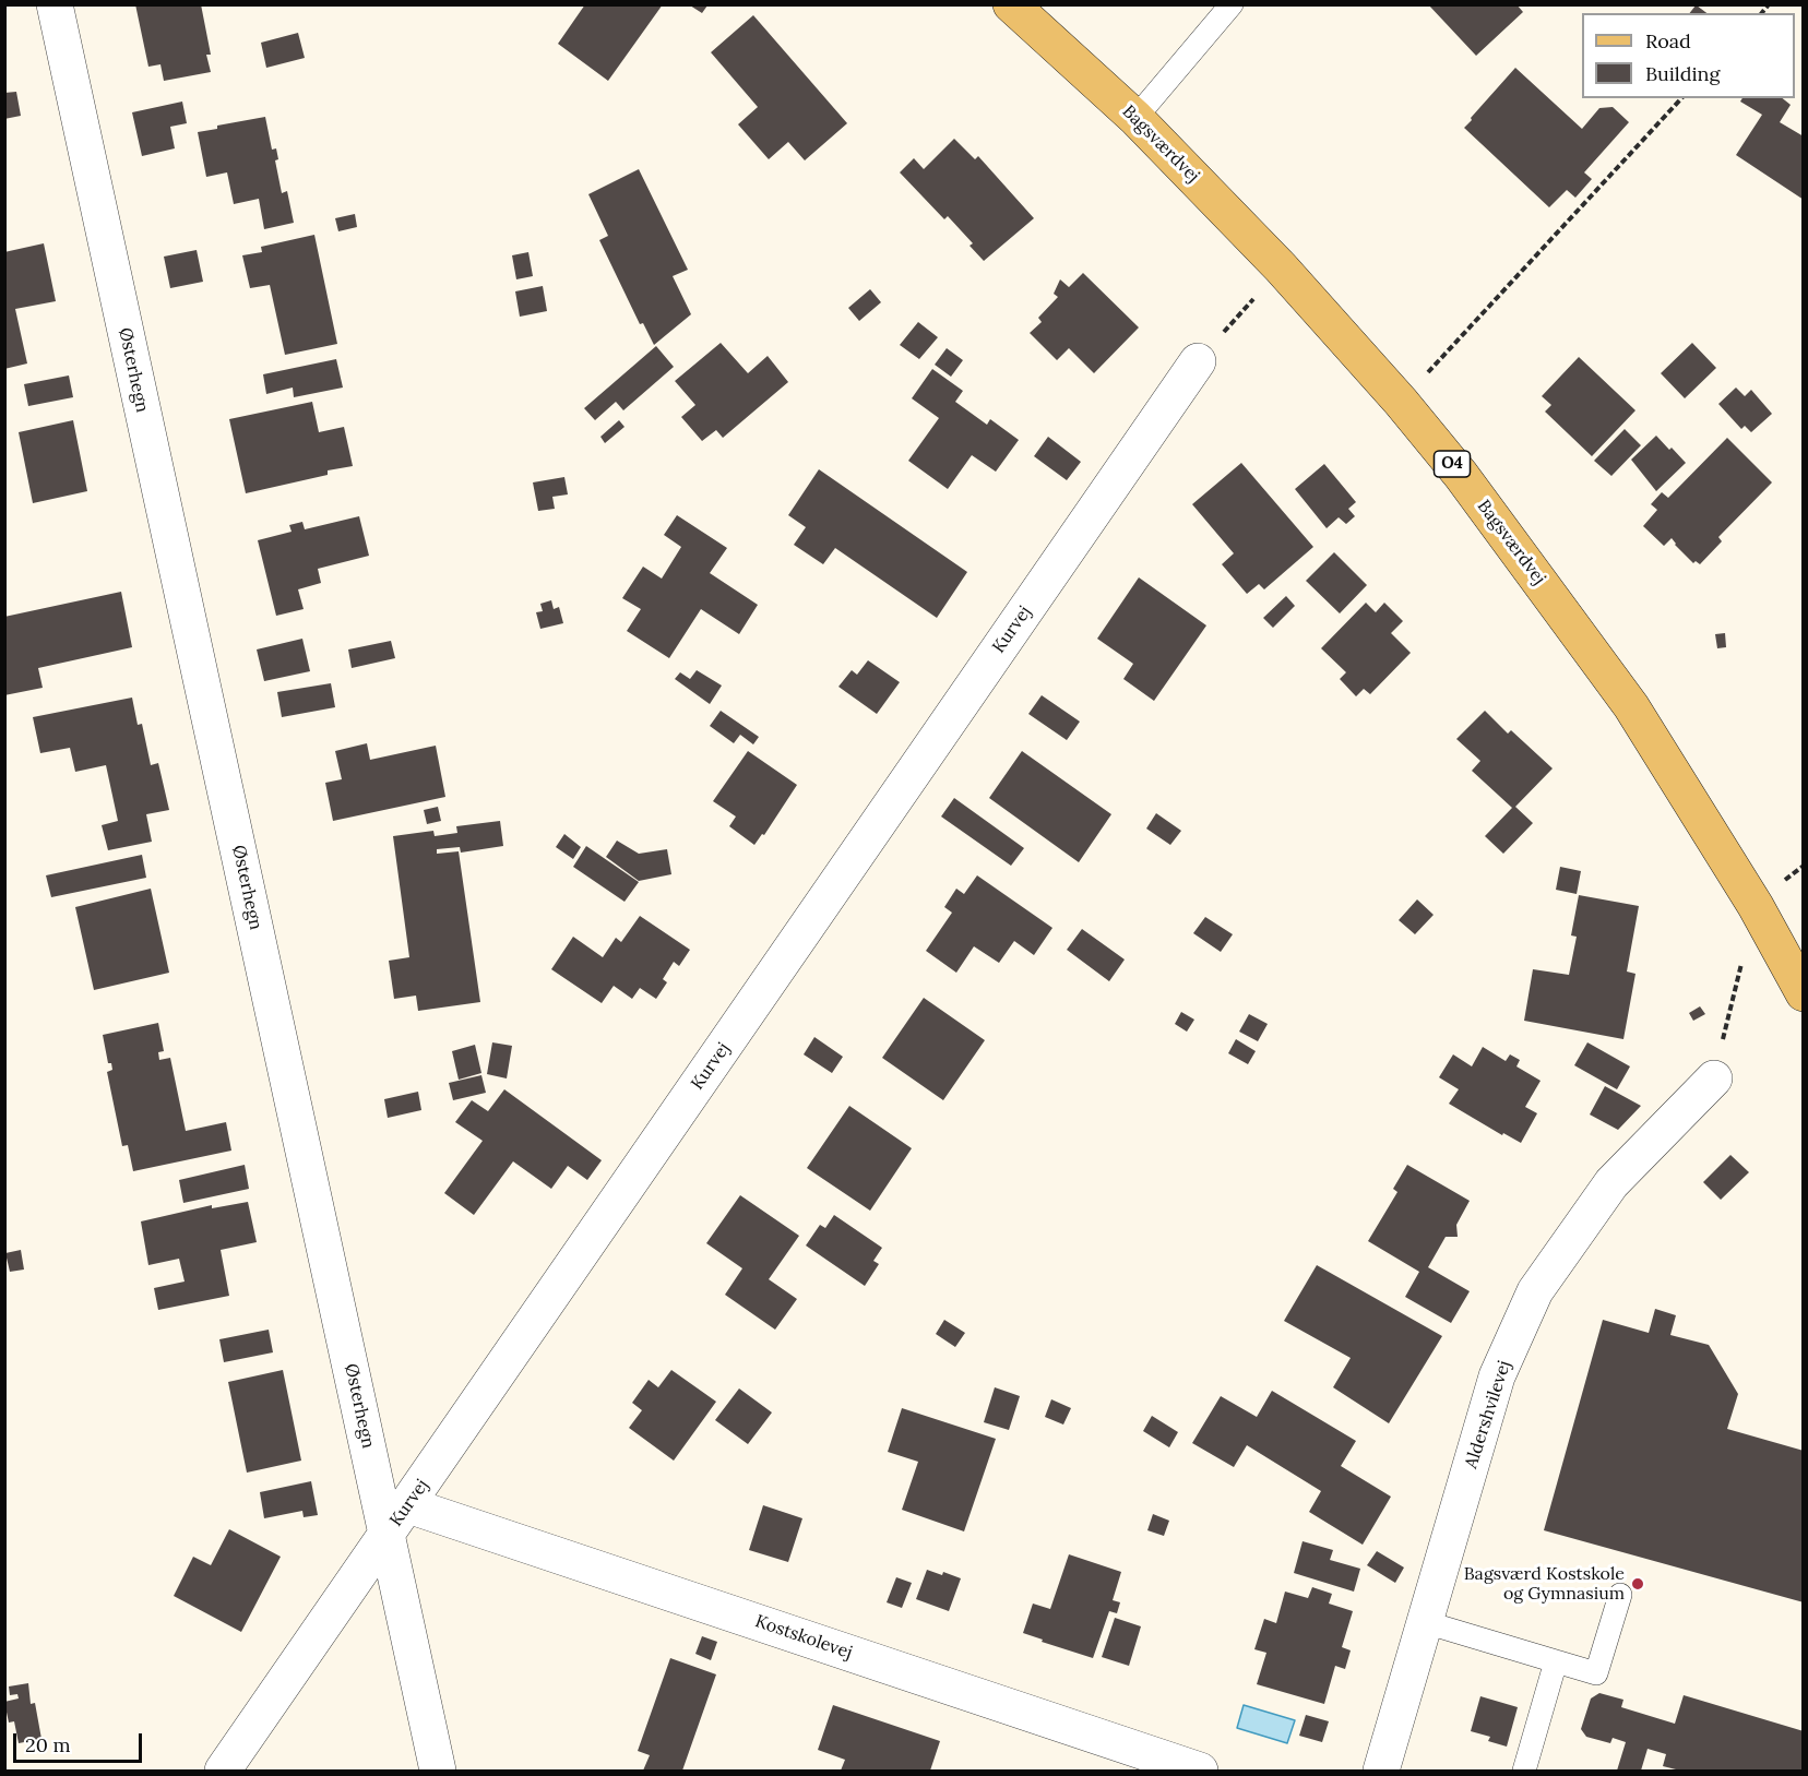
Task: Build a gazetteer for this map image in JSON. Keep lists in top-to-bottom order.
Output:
{
  "streets": {
    "main road": ["Bagsværdvej", "O4"],
    "street": [
      "Østerhegn",
      "Kurvej",
      "Aldershvilevej",
      "Kostskolevej"
    ]
  },
  "crossings": [
    ["Østerhegn", "Kurvej"],
    ["Kurvej", "Kostskolevej"]
  ],
  "places": ["Bagsværd Kostskole og Gymnasium"],
  "legend": ["Road", "Building"],
  "scale_bar": "20 m"
}
